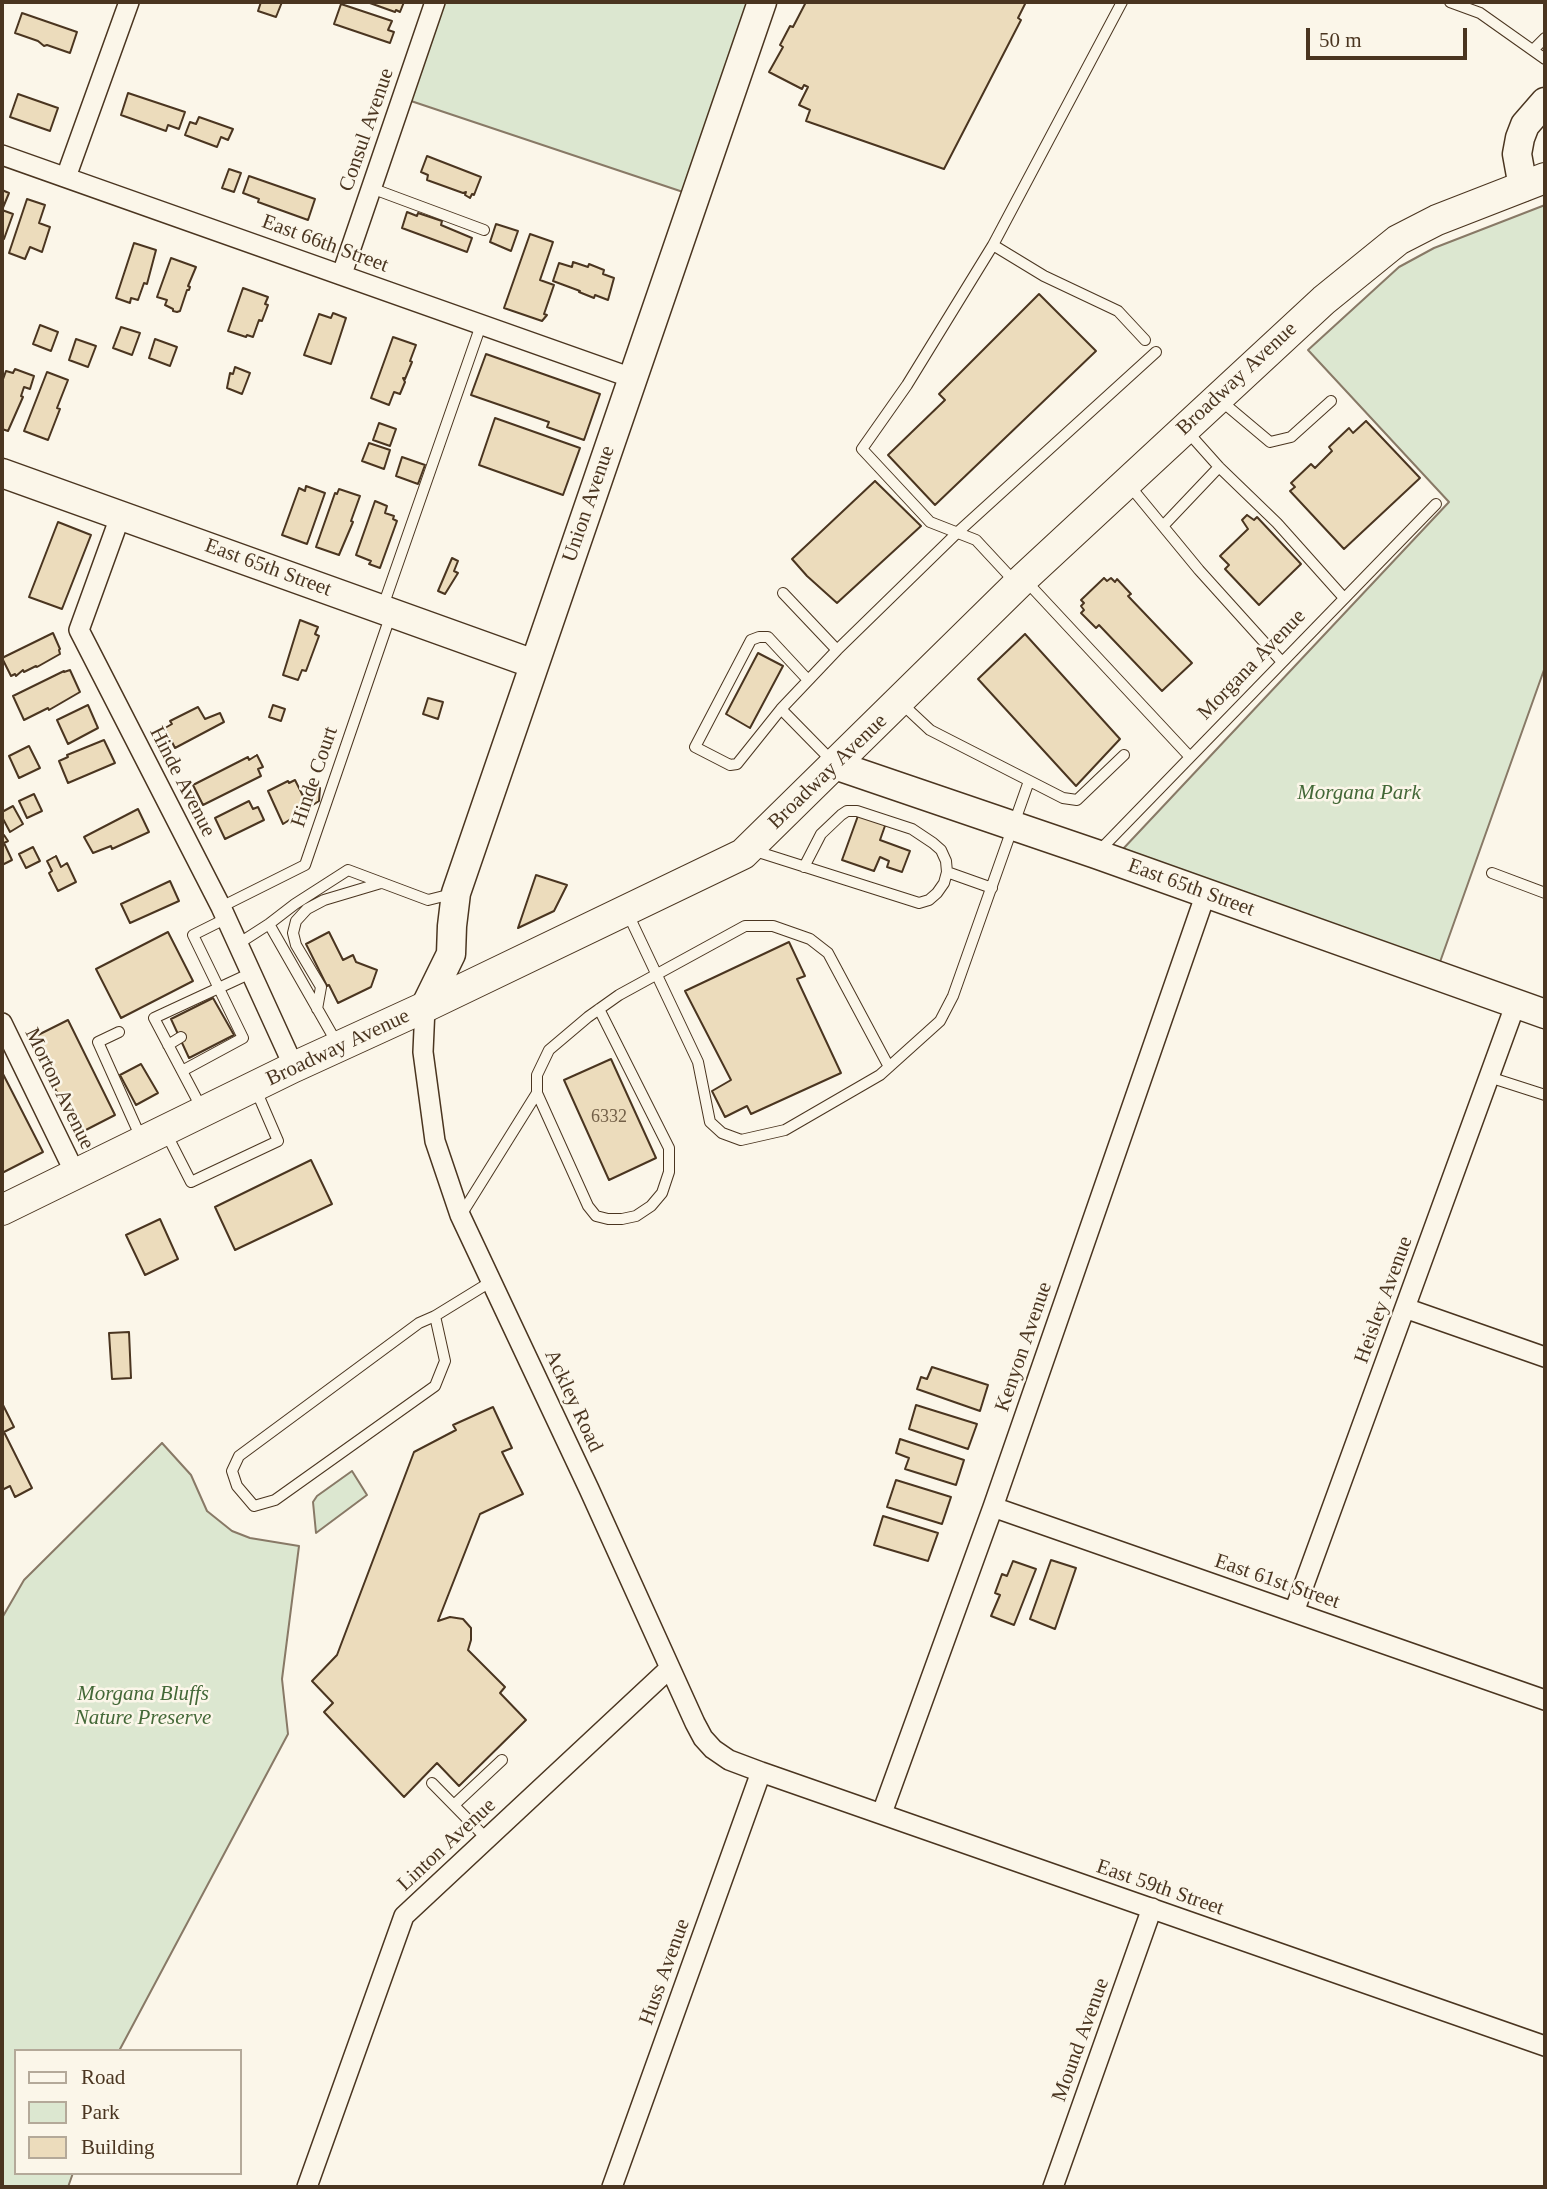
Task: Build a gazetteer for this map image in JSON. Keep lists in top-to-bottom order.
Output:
{
  "streets": {
    "main road": ["Broadway Avenue"],
    "street": [
      "Consul Avenue",
      "East 66th Street",
      "Union Avenue",
      "East 65th Street",
      "Hinde Avenue",
      "Morton Avenue",
      "Heisley Avenue",
      "Kenyon Avenue",
      "Ackley Road",
      "East 61st Street",
      "Linton Avenue",
      "East 59th Street",
      "Huss Avenue",
      "Mound Avenue"
    ],
    "lane": ["Morgana Avenue", "Hinde Court"]
  },
  "crossings": [
    ["Consul Avenue", "East 66th Street"],
    ["East 66th Street", "Union Avenue"],
    ["East 66th Street", "Hinde Court"],
    ["Broadway Avenue", "Union Avenue"],
    ["Broadway Avenue", "East 65th Street"],
    ["Broadway Avenue", "Hinde Avenue"],
    ["Broadway Avenue", "Morton Avenue"],
    ["Broadway Avenue", "Ackley Road"],
    ["Union Avenue", "East 65th Street"],
    ["Union Avenue", "Ackley Road"],
    ["East 65th Street", "Morgana Avenue"],
    ["East 65th Street", "Hinde Court"],
    ["East 65th Street", "Hinde Avenue"],
    ["East 65th Street", "Heisley Avenue"],
    ["East 65th Street", "Kenyon Avenue"],
    ["Hinde Court", "Hinde Avenue"],
    ["Heisley Avenue", "East 61st Street"],
    ["Kenyon Avenue", "East 61st Street"],
    ["Kenyon Avenue", "East 59th Street"],
    ["Ackley Road", "Linton Avenue"],
    ["Ackley Road", "East 59th Street"],
    ["Ackley Road", "Huss Avenue"],
    ["East 59th Street", "Huss Avenue"],
    ["East 59th Street", "Mound Avenue"]
  ],
  "parks": ["Morgana Park", "Morgana Bluffs Nature Preserve"],
  "house_numbers": ["6332"],
  "legend": ["Road", "Park", "Building"],
  "scale_bar": "50 m"
}
